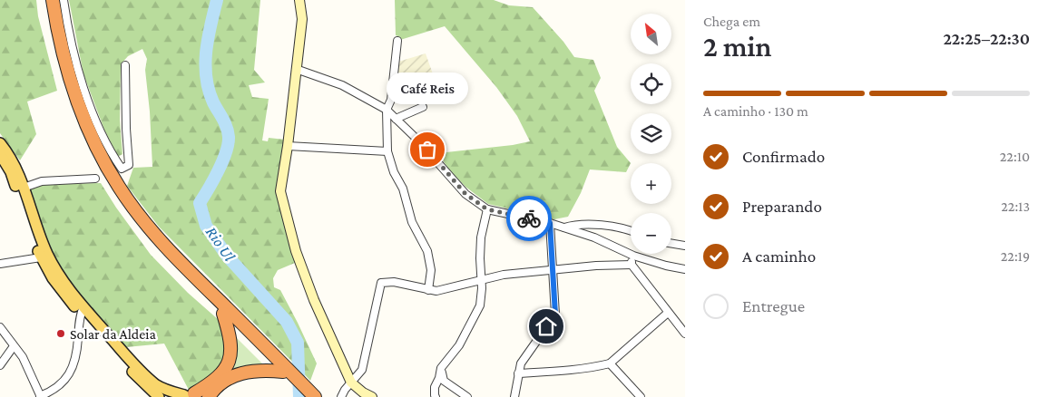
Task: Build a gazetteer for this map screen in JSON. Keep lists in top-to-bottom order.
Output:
{
  "water": ["Rio Ul"],
  "places": ["Café Reis", "Solar da Aldeia"],
  "north": "top left",
  "page": {
    "heading": ["2 min", "Chega em", "22:25–22:30"],
    "map_buttons": ["+", "−"],
    "bubble": "Café Reis",
    "bar": "A caminho · 130 m",
    "list": [
      ["Confirmado", "22:10"],
      ["Preparando", "22:13"],
      ["A caminho", "22:19"],
      "Entregue"
    ]
  }
}
